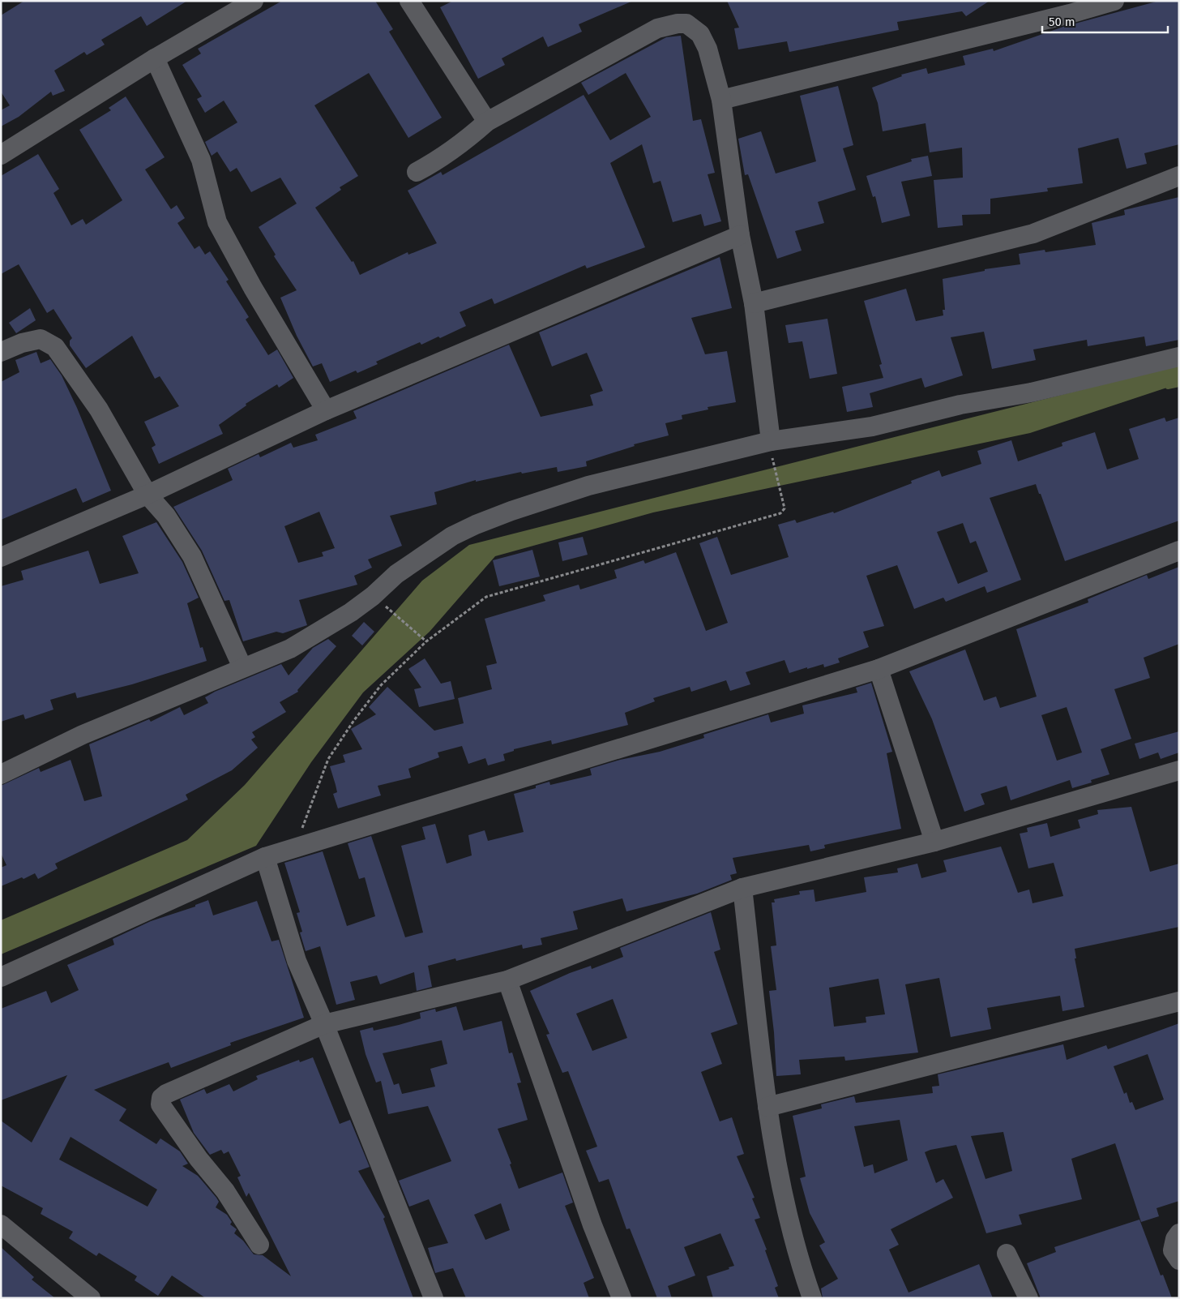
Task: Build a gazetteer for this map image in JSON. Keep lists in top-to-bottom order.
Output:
{
  "scale_bar": "50 m"
}
